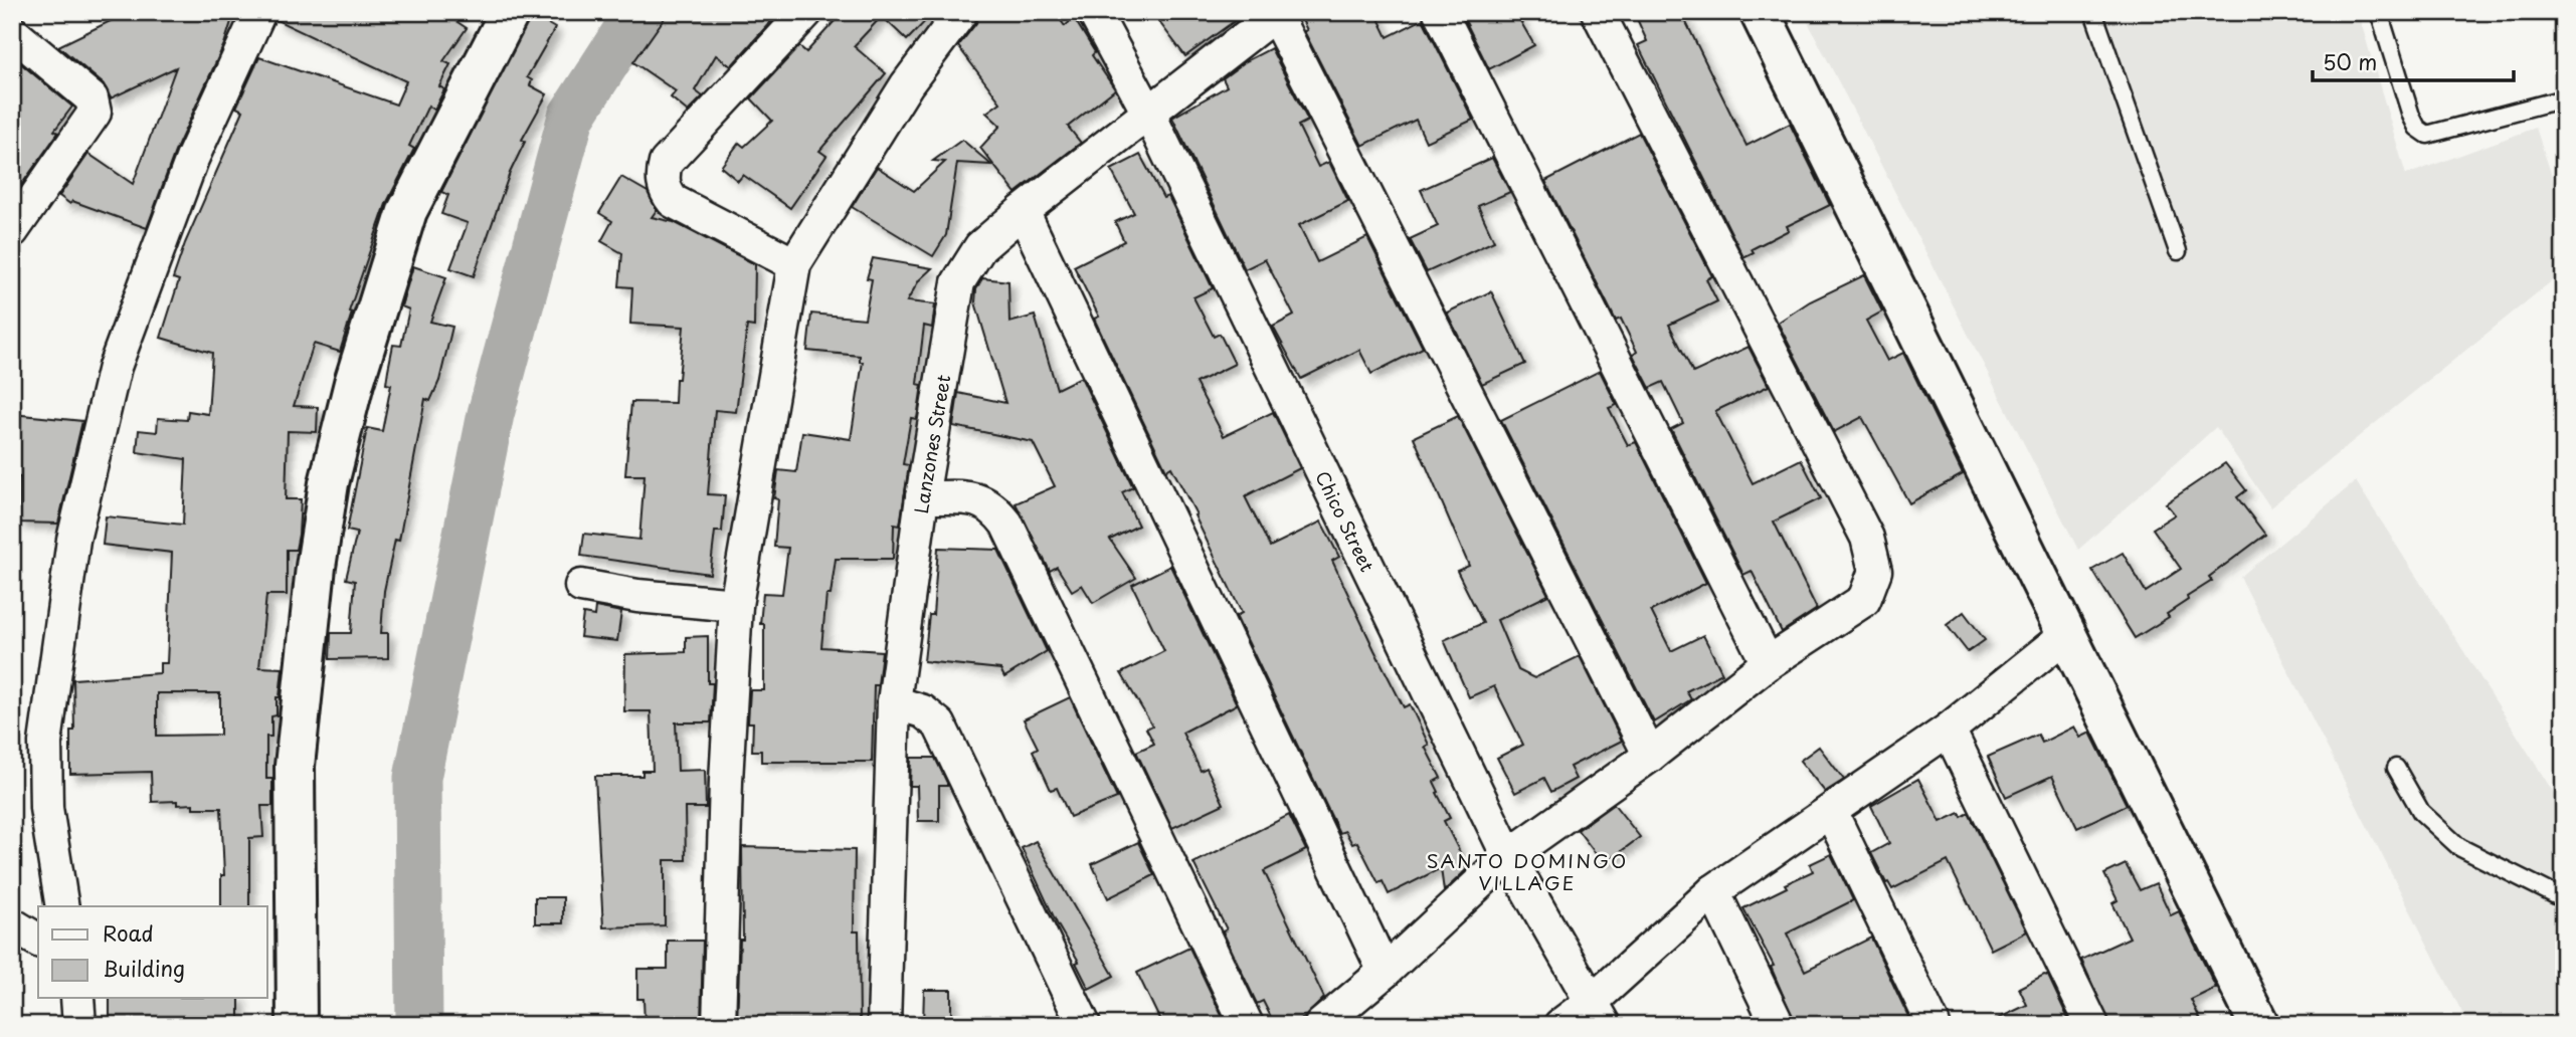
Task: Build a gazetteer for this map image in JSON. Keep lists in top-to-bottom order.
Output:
{
  "streets": {
    "street": ["Lanzones Street", "Chico Street"]
  },
  "crossings": [
    ["Lanzones Street", "Chico Street"]
  ],
  "districts": ["SANTO DOMINGO VILLAGE"],
  "legend": ["Road", "Building"],
  "scale_bar": "50 m"
}
